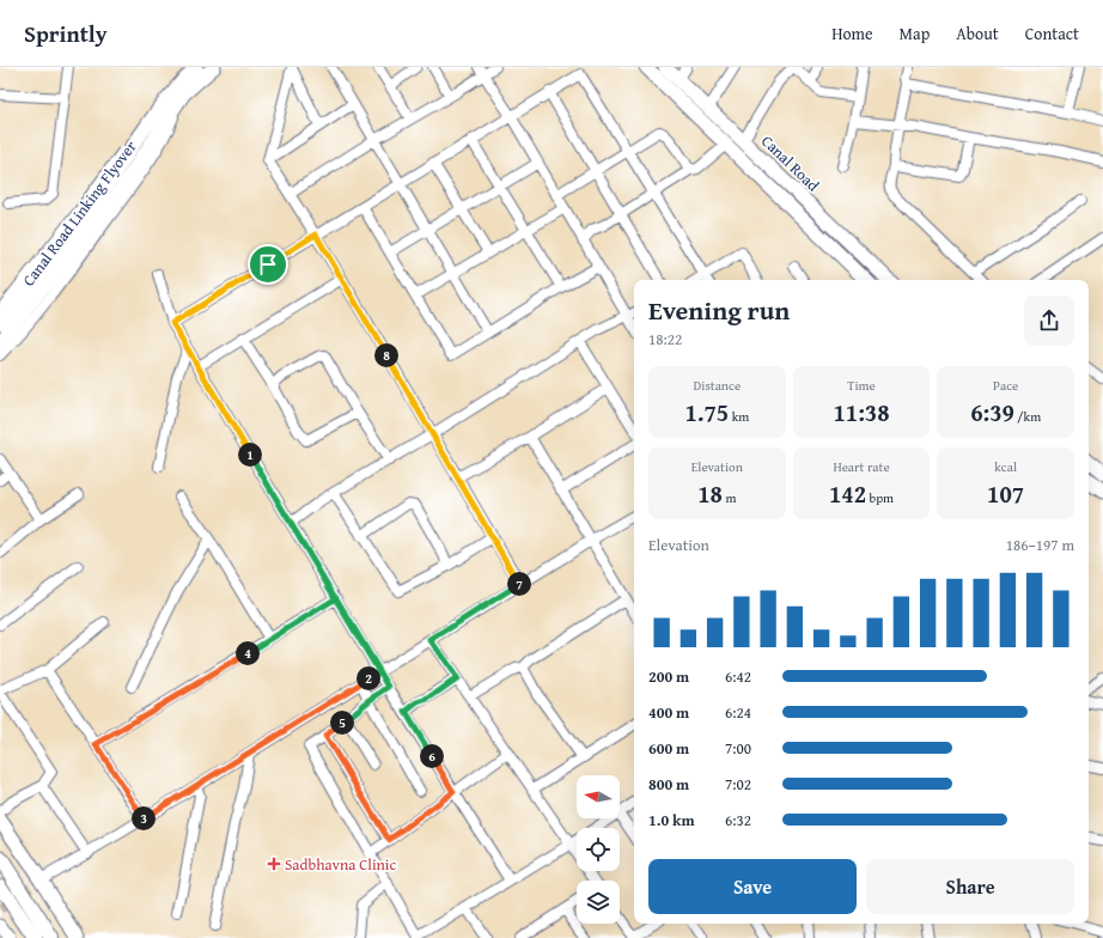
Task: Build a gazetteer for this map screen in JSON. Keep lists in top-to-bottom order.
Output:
{
  "streets": {
    "main road": ["Canal Road", "Canal Road Linking Flyover"]
  },
  "places": {
    "health": ["Sadbhavna Clinic"]
  },
  "north": "left",
  "page": {
    "header": "Sprintly",
    "nav": [
      "Home",
      "Map",
      "About",
      "Contact"
    ],
    "heading": ["Evening run", "18:22"],
    "pins": [
      "8",
      "1",
      "7",
      "4",
      "2",
      "5",
      "6",
      "3"
    ],
    "stats": [
      ["Distance", "1.75 km"],
      ["Time", "11:38"],
      ["Pace", "6:39 /km"],
      ["Elevation", "18 m"],
      ["Heart rate", "142 bpm"],
      ["kcal", "107"]
    ],
    "chart": ["Elevation", "186–197 m"],
    "list": [
      {
        "name": "200 m",
        "note": "6:42"
      },
      {
        "name": "400 m",
        "note": "6:24"
      },
      {
        "name": "600 m",
        "note": "7:00"
      },
      {
        "name": "800 m",
        "note": "7:02"
      },
      {
        "name": "1.0 km",
        "note": "6:32"
      }
    ],
    "buttons": ["Save", "Share"]
  }
}
